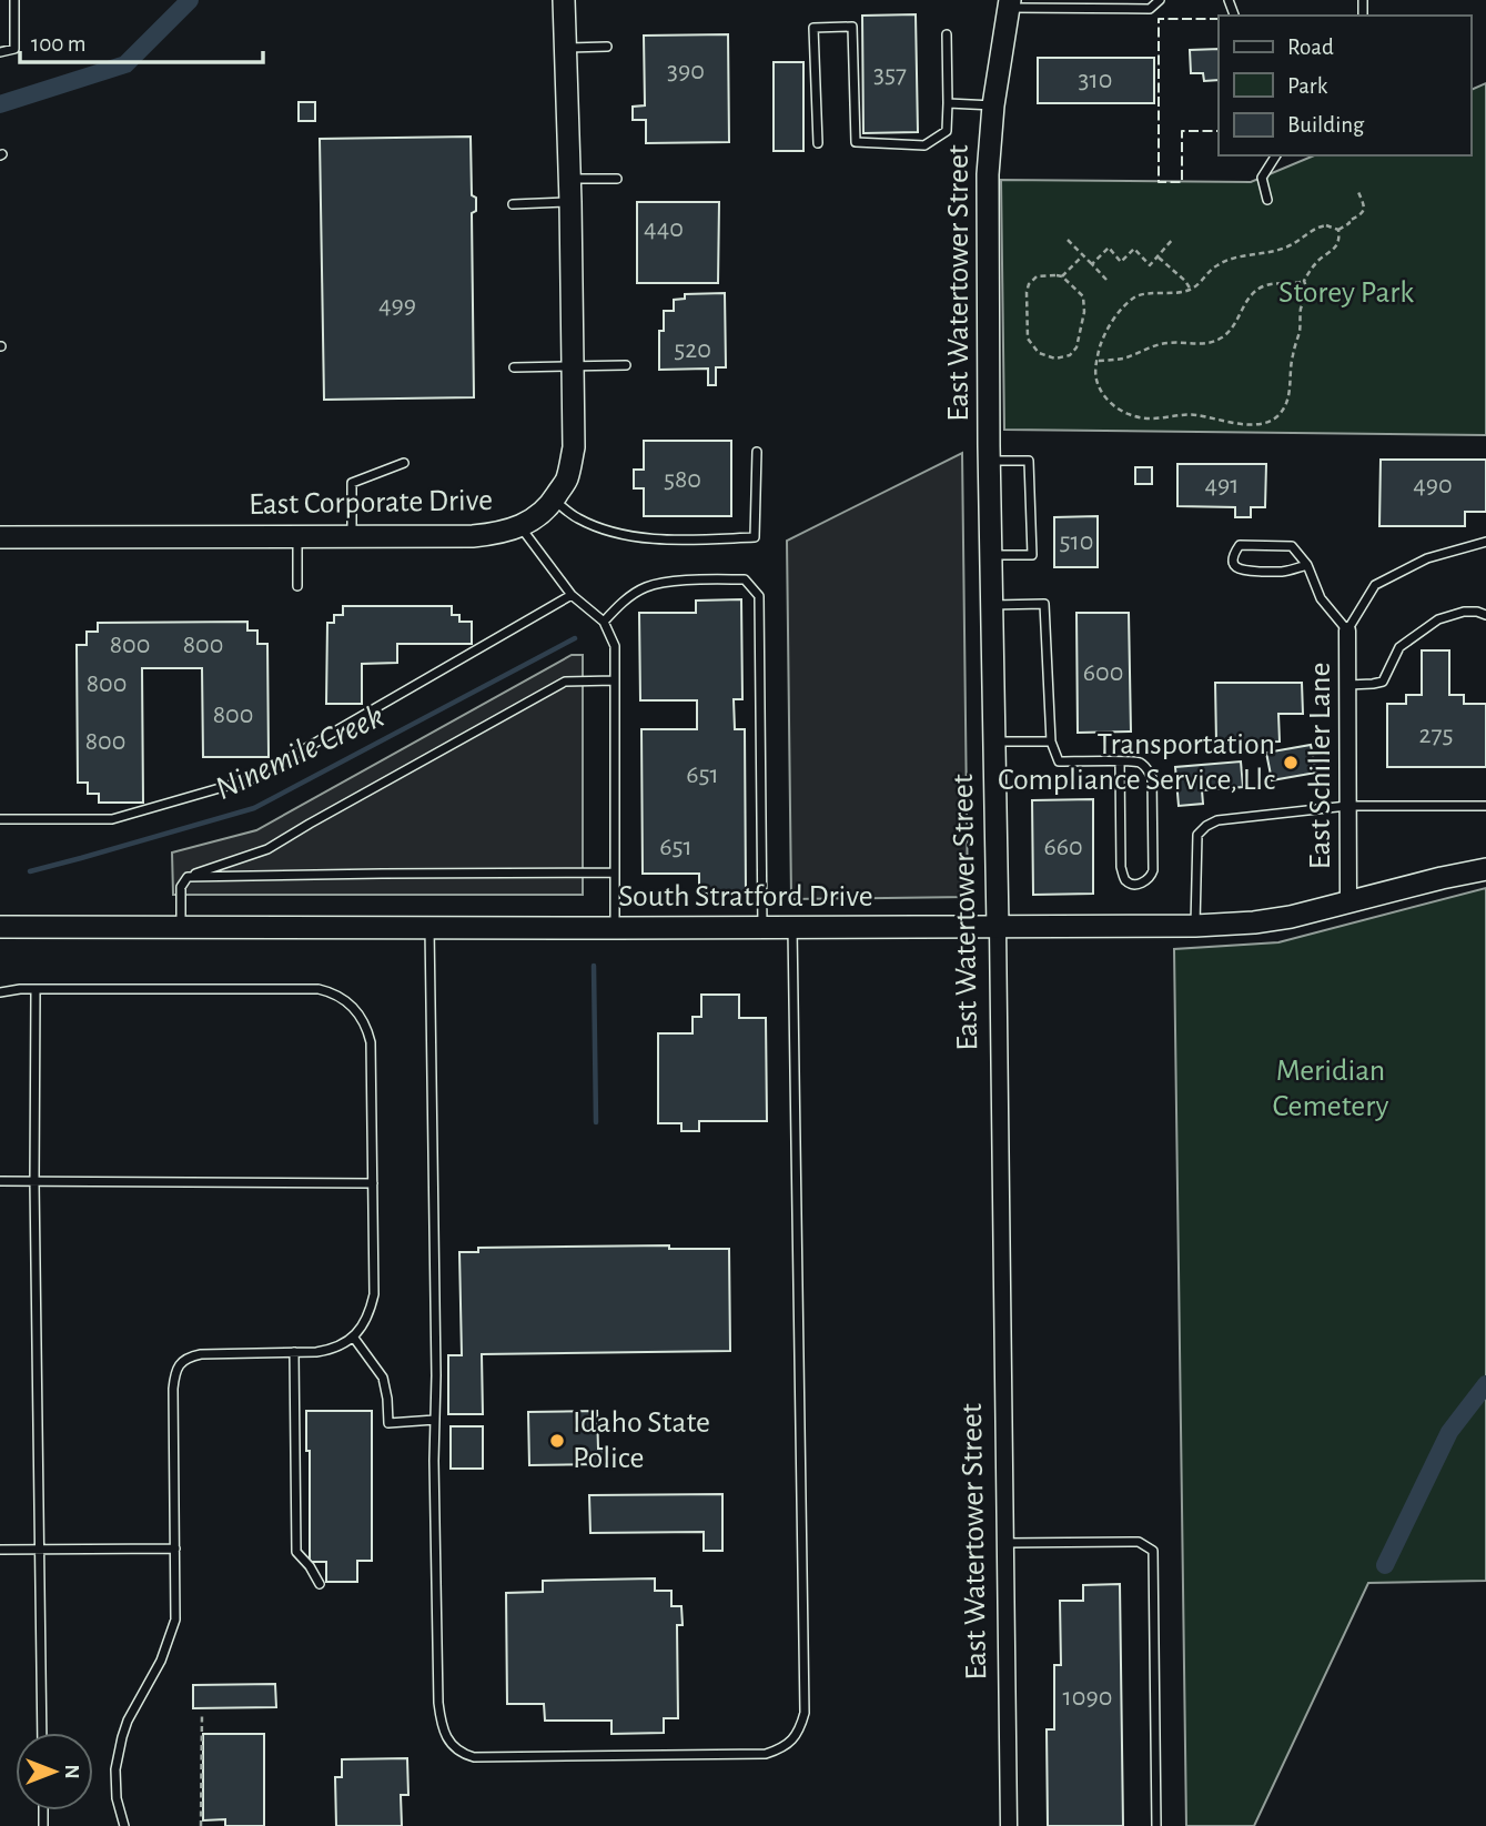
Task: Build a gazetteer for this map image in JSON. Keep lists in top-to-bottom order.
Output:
{
  "streets": {
    "street": [
      "East Watertower Street",
      "East Corporate Drive",
      "East Schiller Lane",
      "South Stratford Drive"
    ]
  },
  "crossings": [
    ["East Watertower Street", "South Stratford Drive"],
    ["East Schiller Lane", "South Stratford Drive"]
  ],
  "water": ["Ninemile Creek"],
  "parks": ["Storey Park", "Meridian Cemetery"],
  "places": ["Transportation Compliance Service, Llc", "Idaho State Police"],
  "house_numbers": [
    "390",
    "357",
    "310",
    "440",
    "499",
    "520",
    "580",
    "491",
    "490",
    "510",
    "800",
    "800",
    "600",
    "800",
    "800",
    "275",
    "800",
    "651",
    "651",
    "660",
    "1090"
  ],
  "legend": ["Road", "Park", "Building"],
  "scale_bar": "100 m",
  "north": "right"
}
